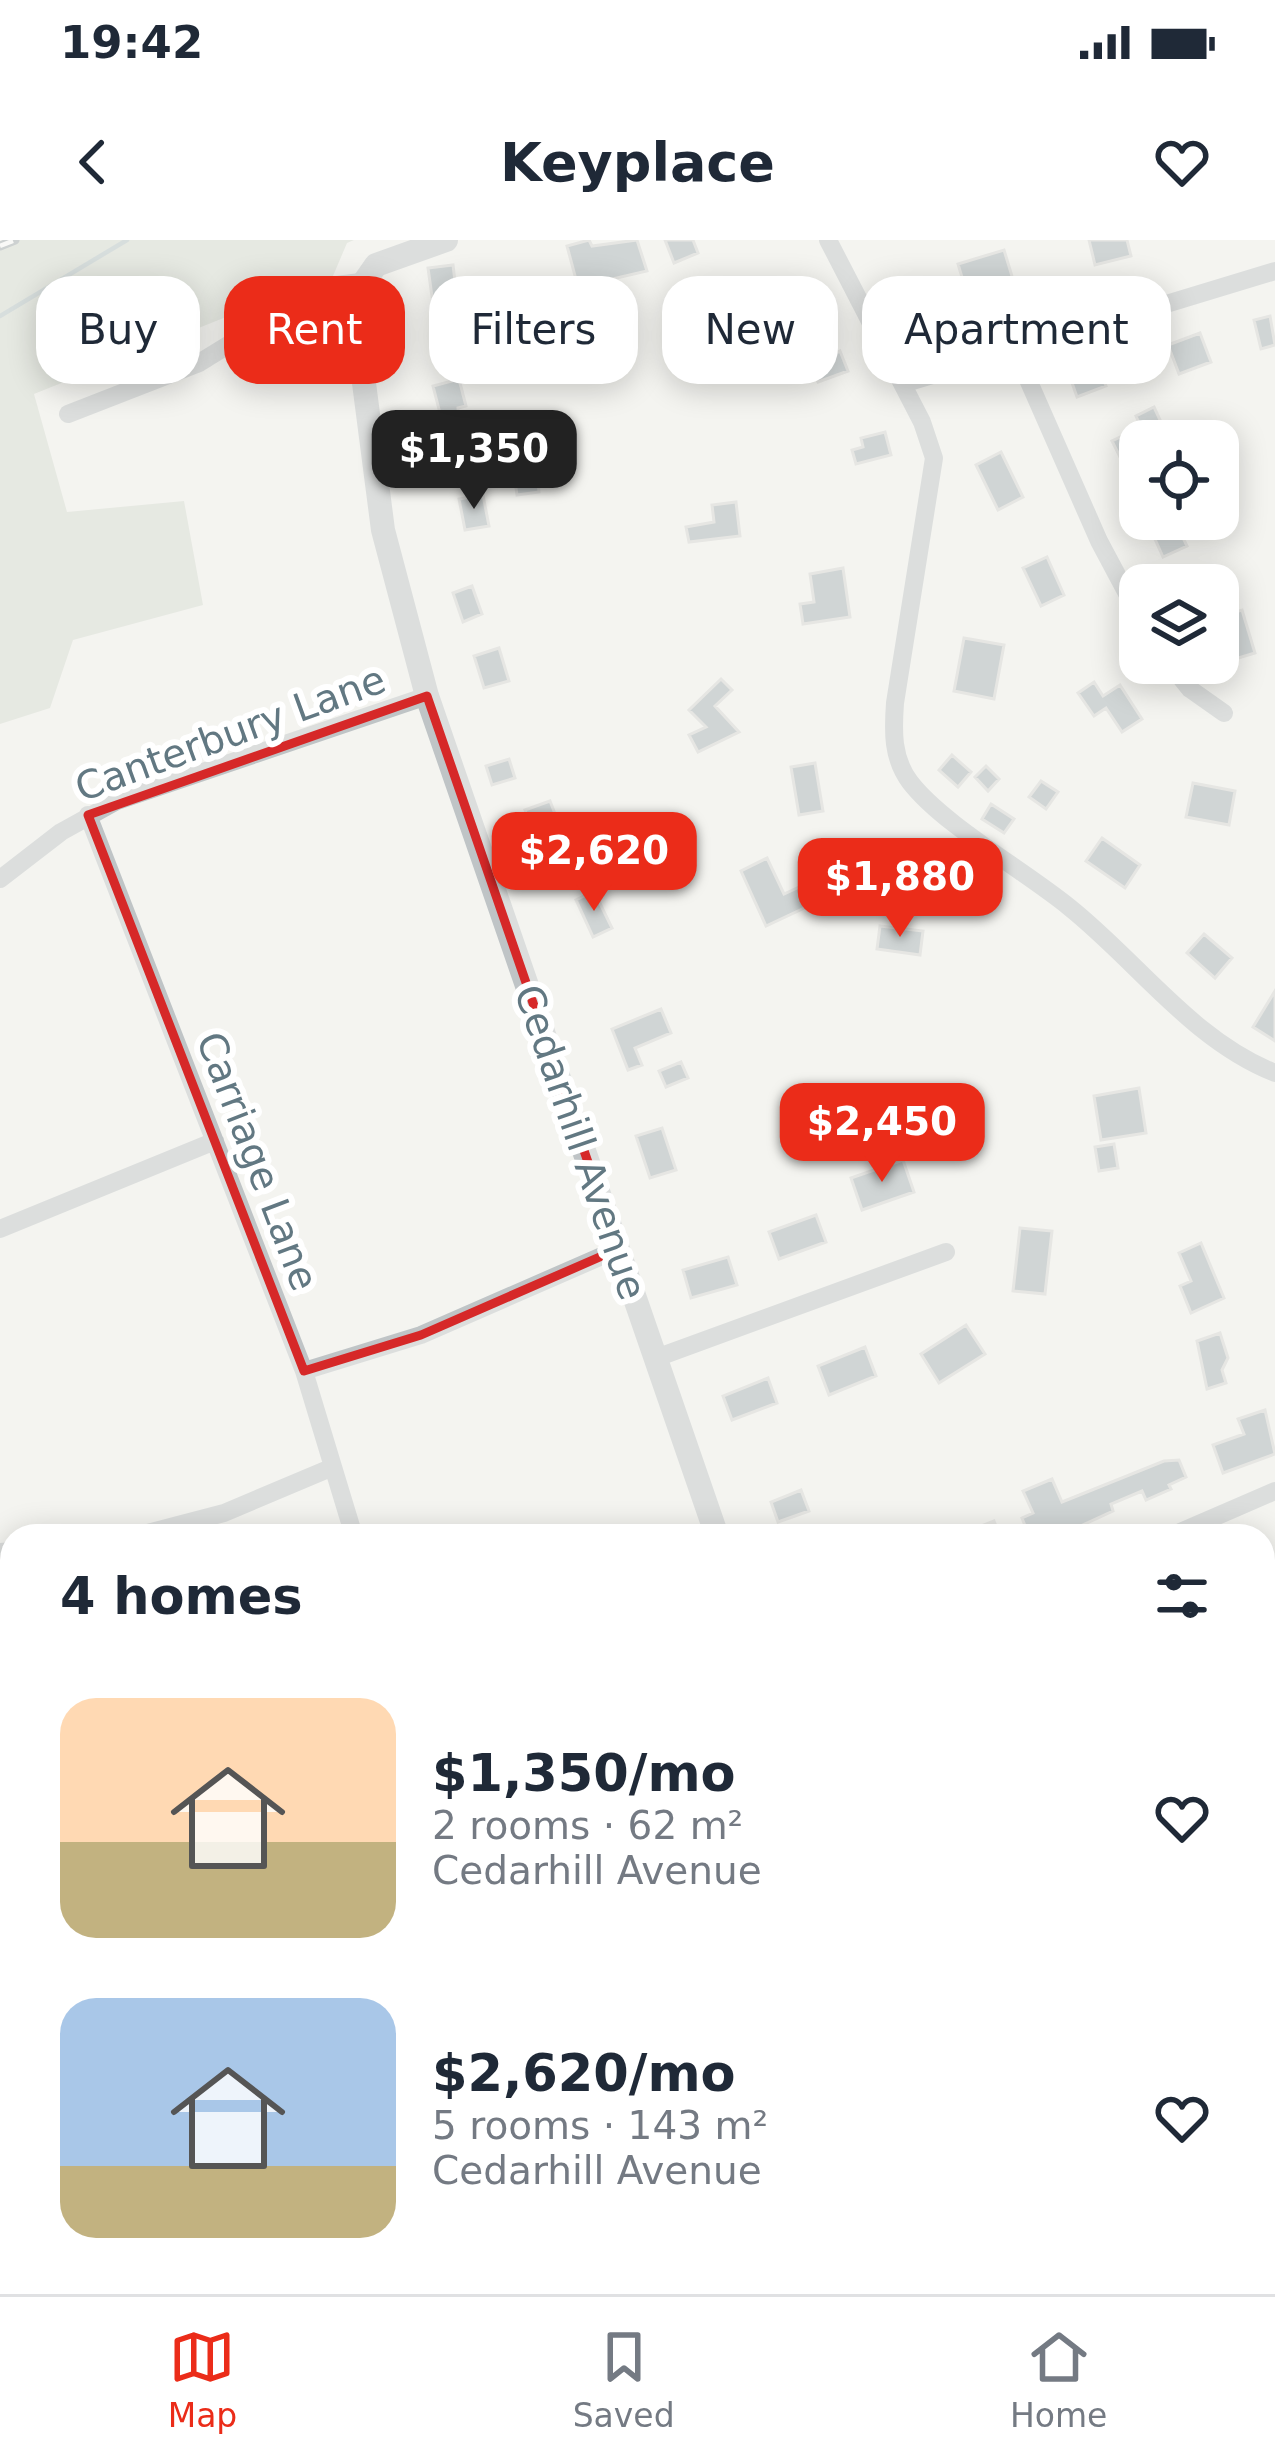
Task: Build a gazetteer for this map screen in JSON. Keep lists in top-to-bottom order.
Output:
{
  "streets": {
    "street": ["Canterbury Lane", "Cedarhill Avenue", "Carriage Lane"]
  },
  "crossings": [
    ["Canterbury Lane", "Cedarhill Avenue"],
    ["Canterbury Lane", "Carriage Lane"]
  ],
  "page": {
    "status": "19:42",
    "header": "Keyplace",
    "chip": [
      "Buy",
      "Rent",
      "Filters",
      "New",
      "Apartment"
    ],
    "price": [
      "$1,350",
      "$2,620",
      "$1,880",
      "$2,450"
    ],
    "heading": "4 homes",
    "list": [
      {
        "name": "$1,350/mo",
        "note": "2 rooms · 62 m² · Cedarhill Avenue"
      },
      {
        "name": "$2,620/mo",
        "note": "5 rooms · 143 m² · Cedarhill Avenue"
      }
    ],
    "tabs": ["Map", "Saved", "Home"]
  }
}
